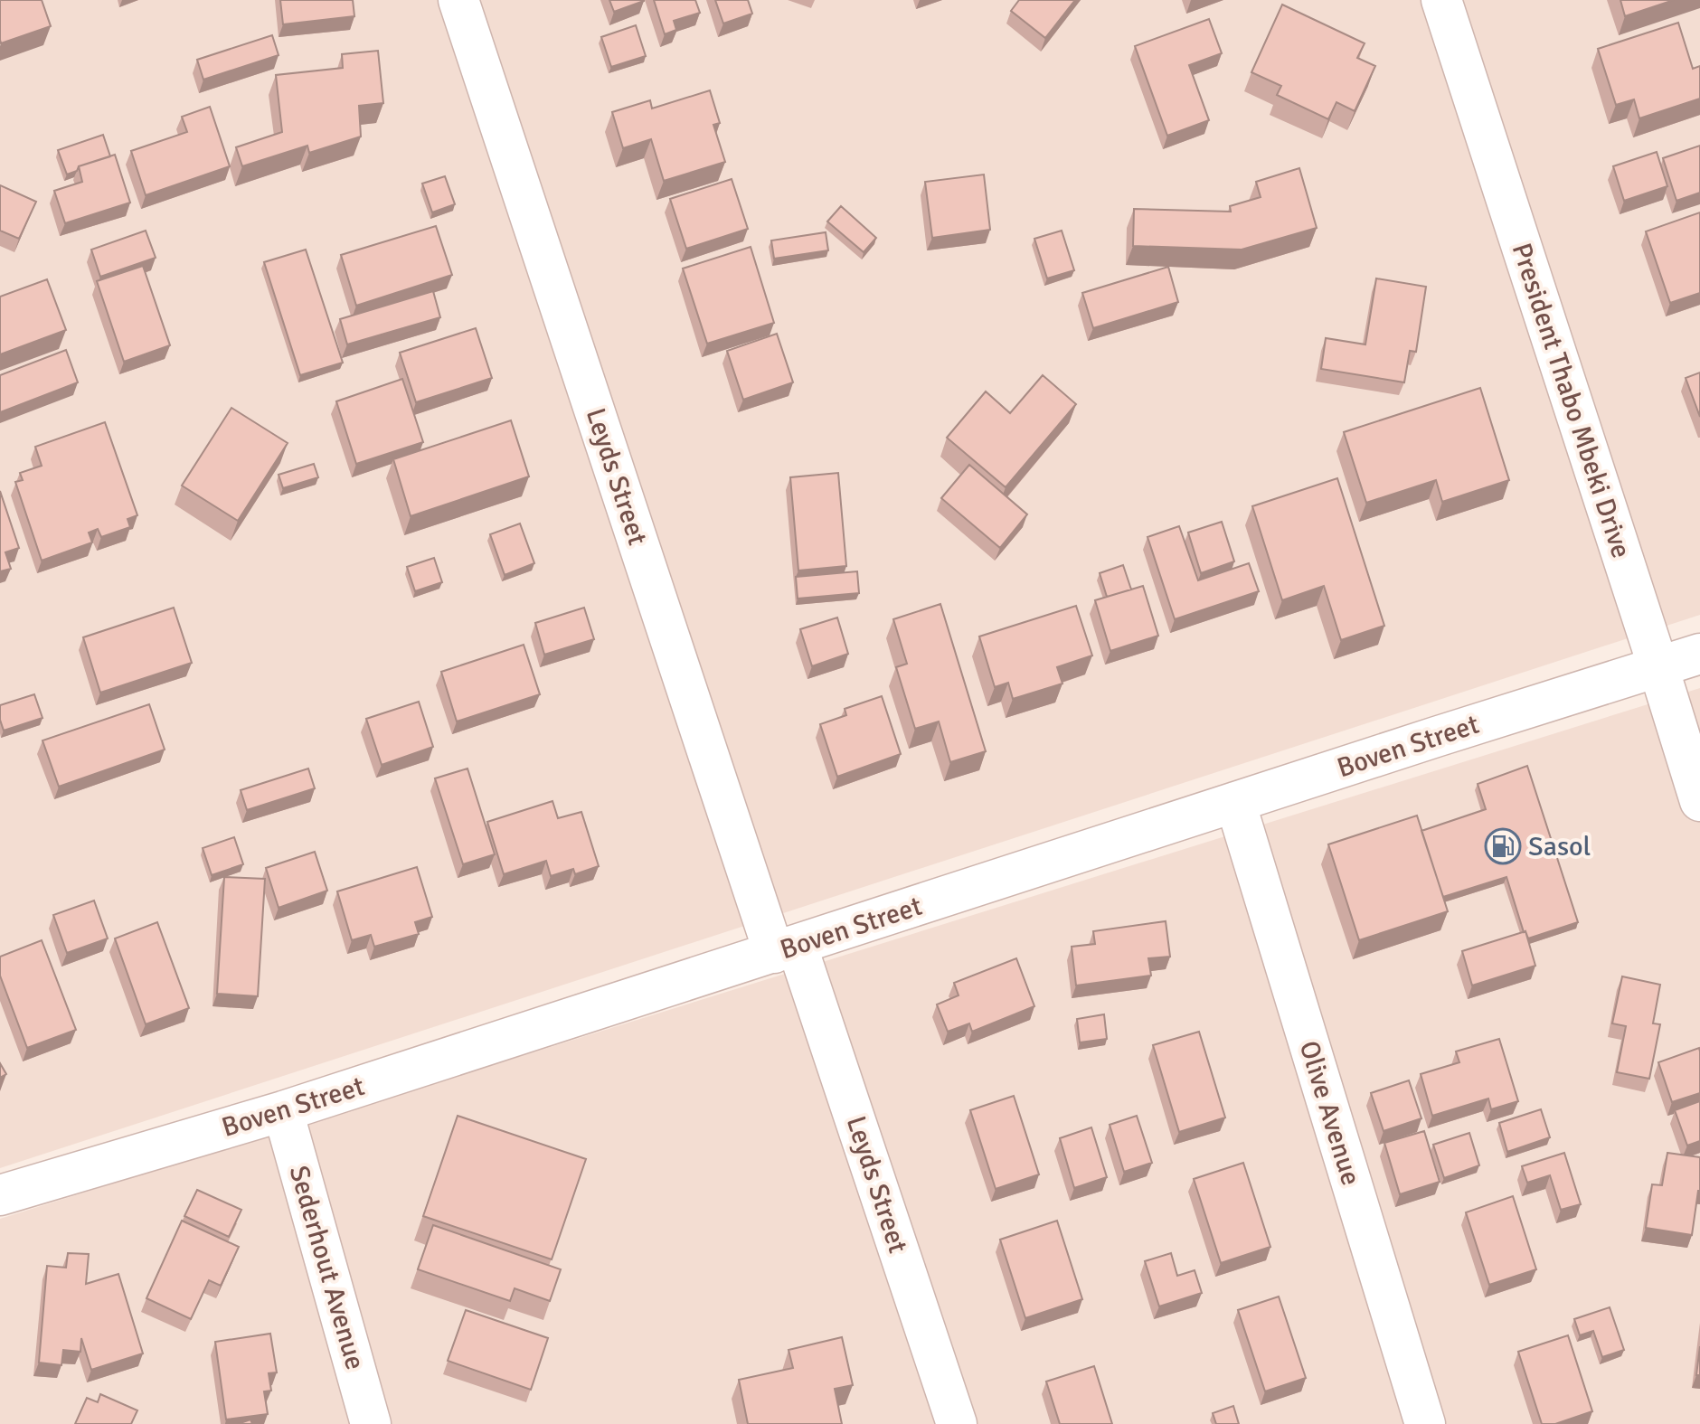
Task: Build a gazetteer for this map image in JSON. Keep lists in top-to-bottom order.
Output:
{
  "streets": {
    "street": [
      "President Thabo Mbeki Drive",
      "Leyds Street",
      "Boven Street",
      "Olive Avenue",
      "Sederhout Avenue"
    ]
  },
  "crossings": [
    ["President Thabo Mbeki Drive", "Boven Street"],
    ["Leyds Street", "Boven Street"],
    ["Boven Street", "Olive Avenue"],
    ["Boven Street", "Sederhout Avenue"]
  ],
  "places": {
    "fuel station": ["Sasol"]
  }
}
